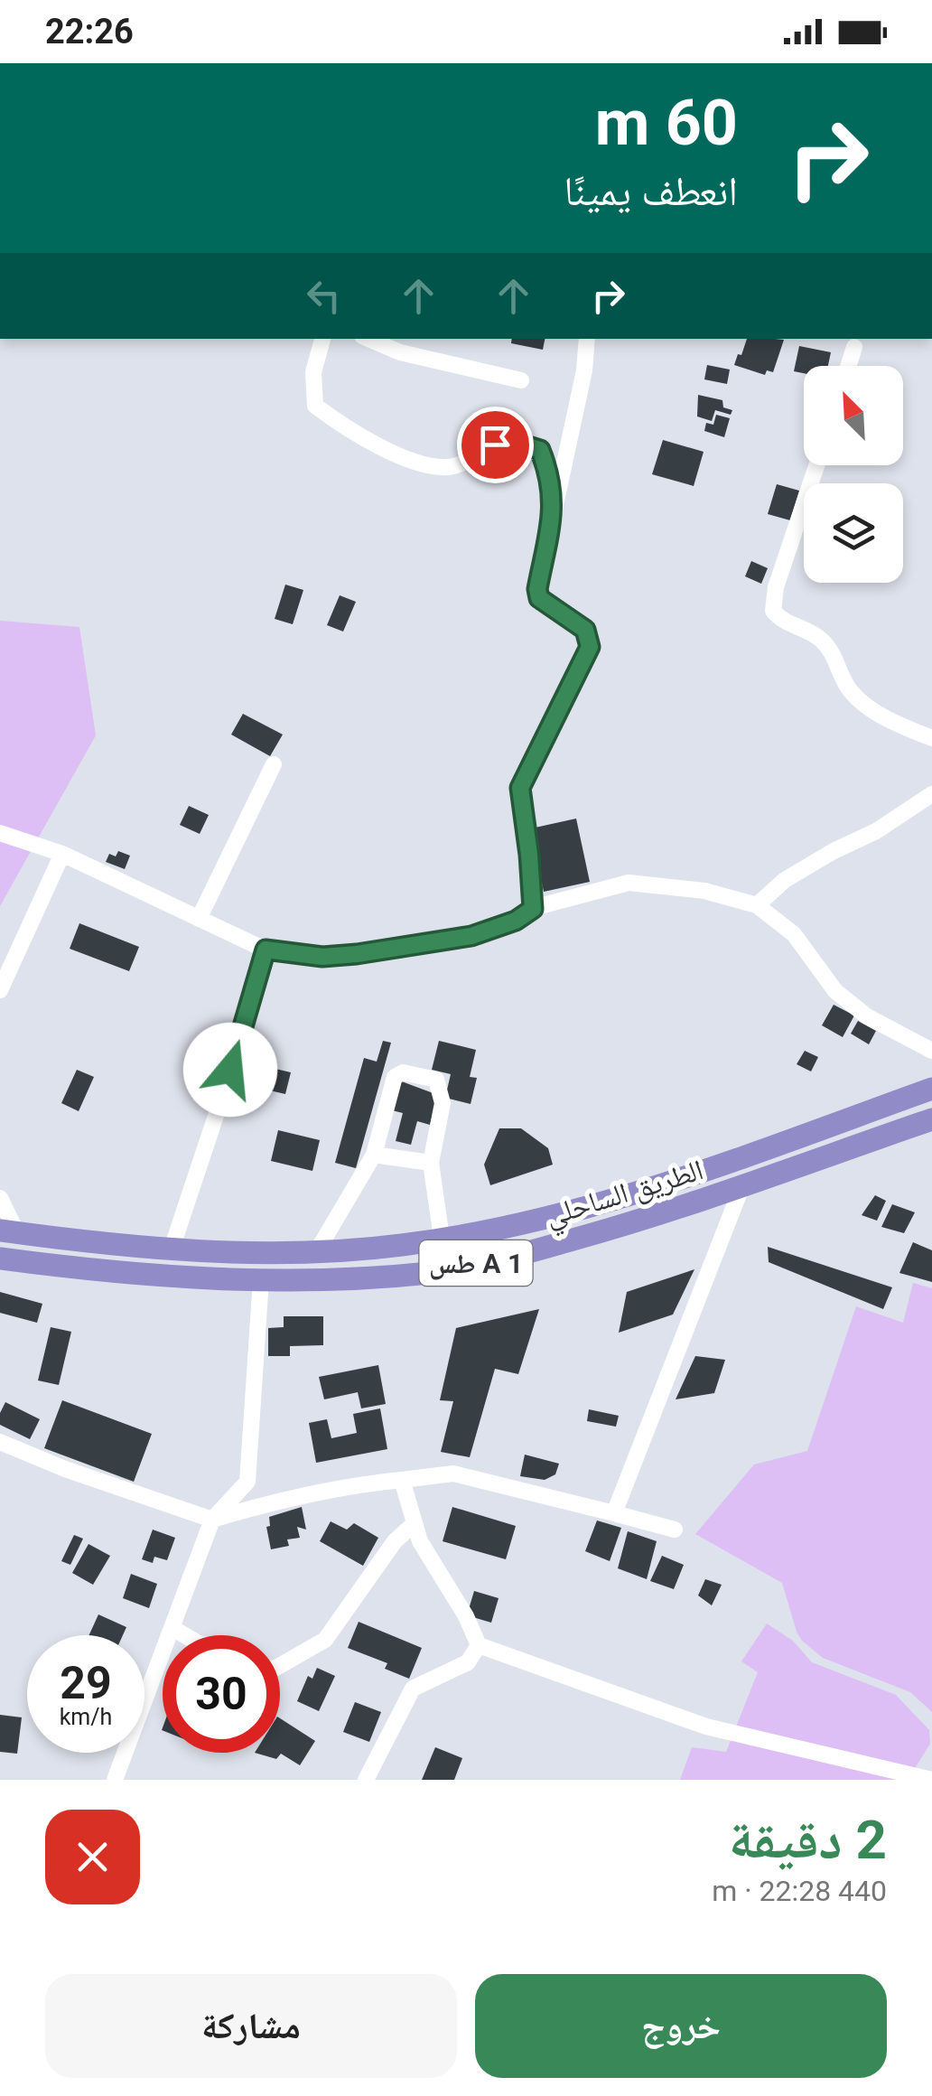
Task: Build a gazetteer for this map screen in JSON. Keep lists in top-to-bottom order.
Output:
{
  "streets": {
    "highway": ["الطريق الساحلي", "طس A 1"]
  },
  "north": "top left",
  "page": {
    "status": "22:26",
    "turn": ["60 m", "انعطف يمينًا"],
    "speed": "29 km/h",
    "limit": "30",
    "heading": ["2 دقيقة", "440 m · 22:28"],
    "buttons": ["خروج", "مشاركة"]
  }
}
